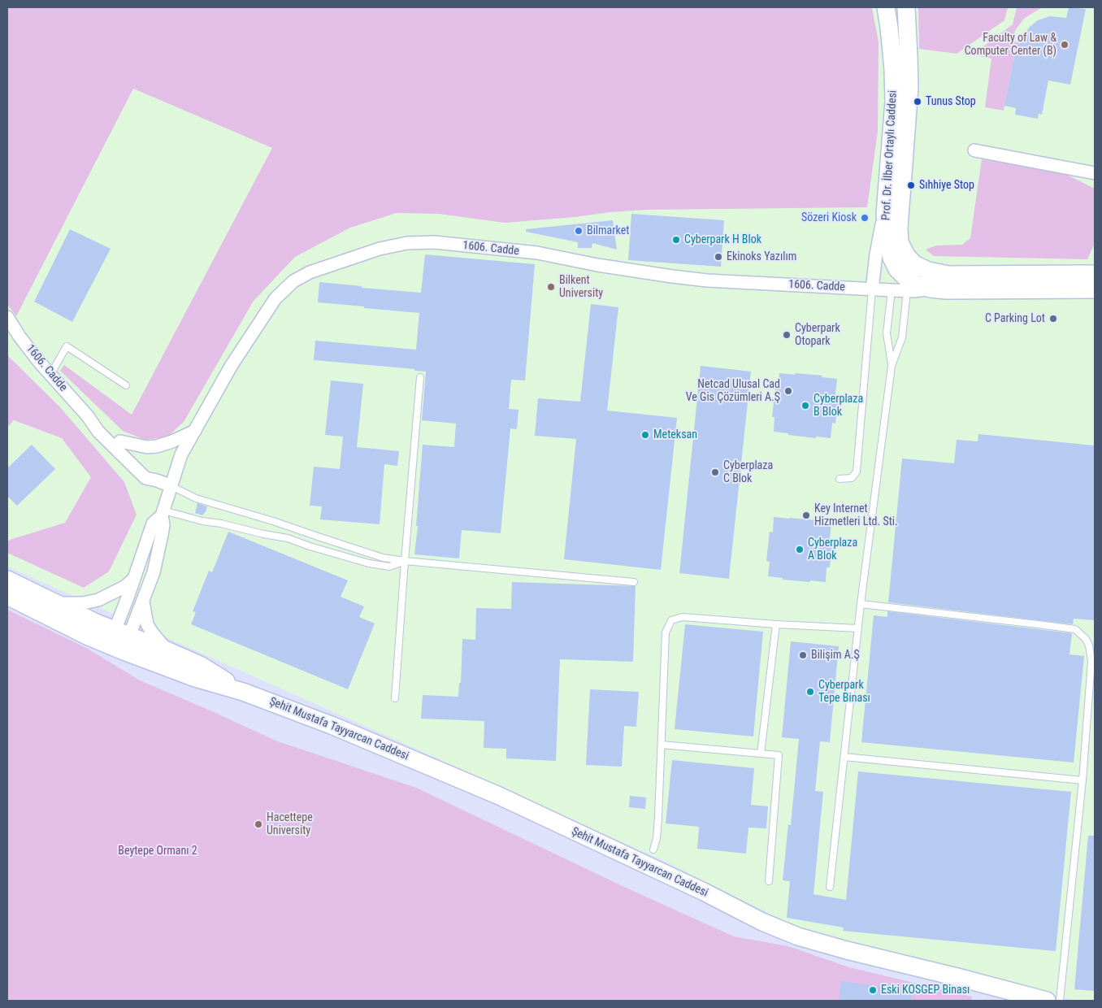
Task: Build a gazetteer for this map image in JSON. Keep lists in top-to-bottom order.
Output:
{
  "streets": {
    "main road": ["Prof. Dr. İlber Ortaylı Caddesi", "Şehit Mustafa Tayyarcan Caddesi"],
    "street": ["1606. Cadde"]
  },
  "crossings": [
    ["Prof. Dr. İlber Ortaylı Caddesi", "1606. Cadde"]
  ],
  "parks": ["Beytepe Ormanı 2"],
  "places": [
    "Faculty of Law & Computer Center (B)",
    "Tunus Stop",
    "Sıhhiye Stop",
    "Sözeri Kiosk",
    "Bilmarket",
    "Cyberpark H Blok",
    "Ekinoks Yazılım",
    "Bilkent University",
    "C Parking Lot",
    "Cyberpark Otopark",
    "Netcad Ulusal Cad Ve Gis Çözümleri A.Ş",
    "Cyberplaza B Blok",
    "Meteksan",
    "Cyberplaza C Blok",
    "Key Internet Hizmetleri Ltd. Sti.",
    "Cyberplaza A Blok",
    "Bilişim A.Ş",
    "Cyberpark Tepe Binası",
    "Hacettepe University",
    "Eski KOSGEP Binası"
  ]
}
